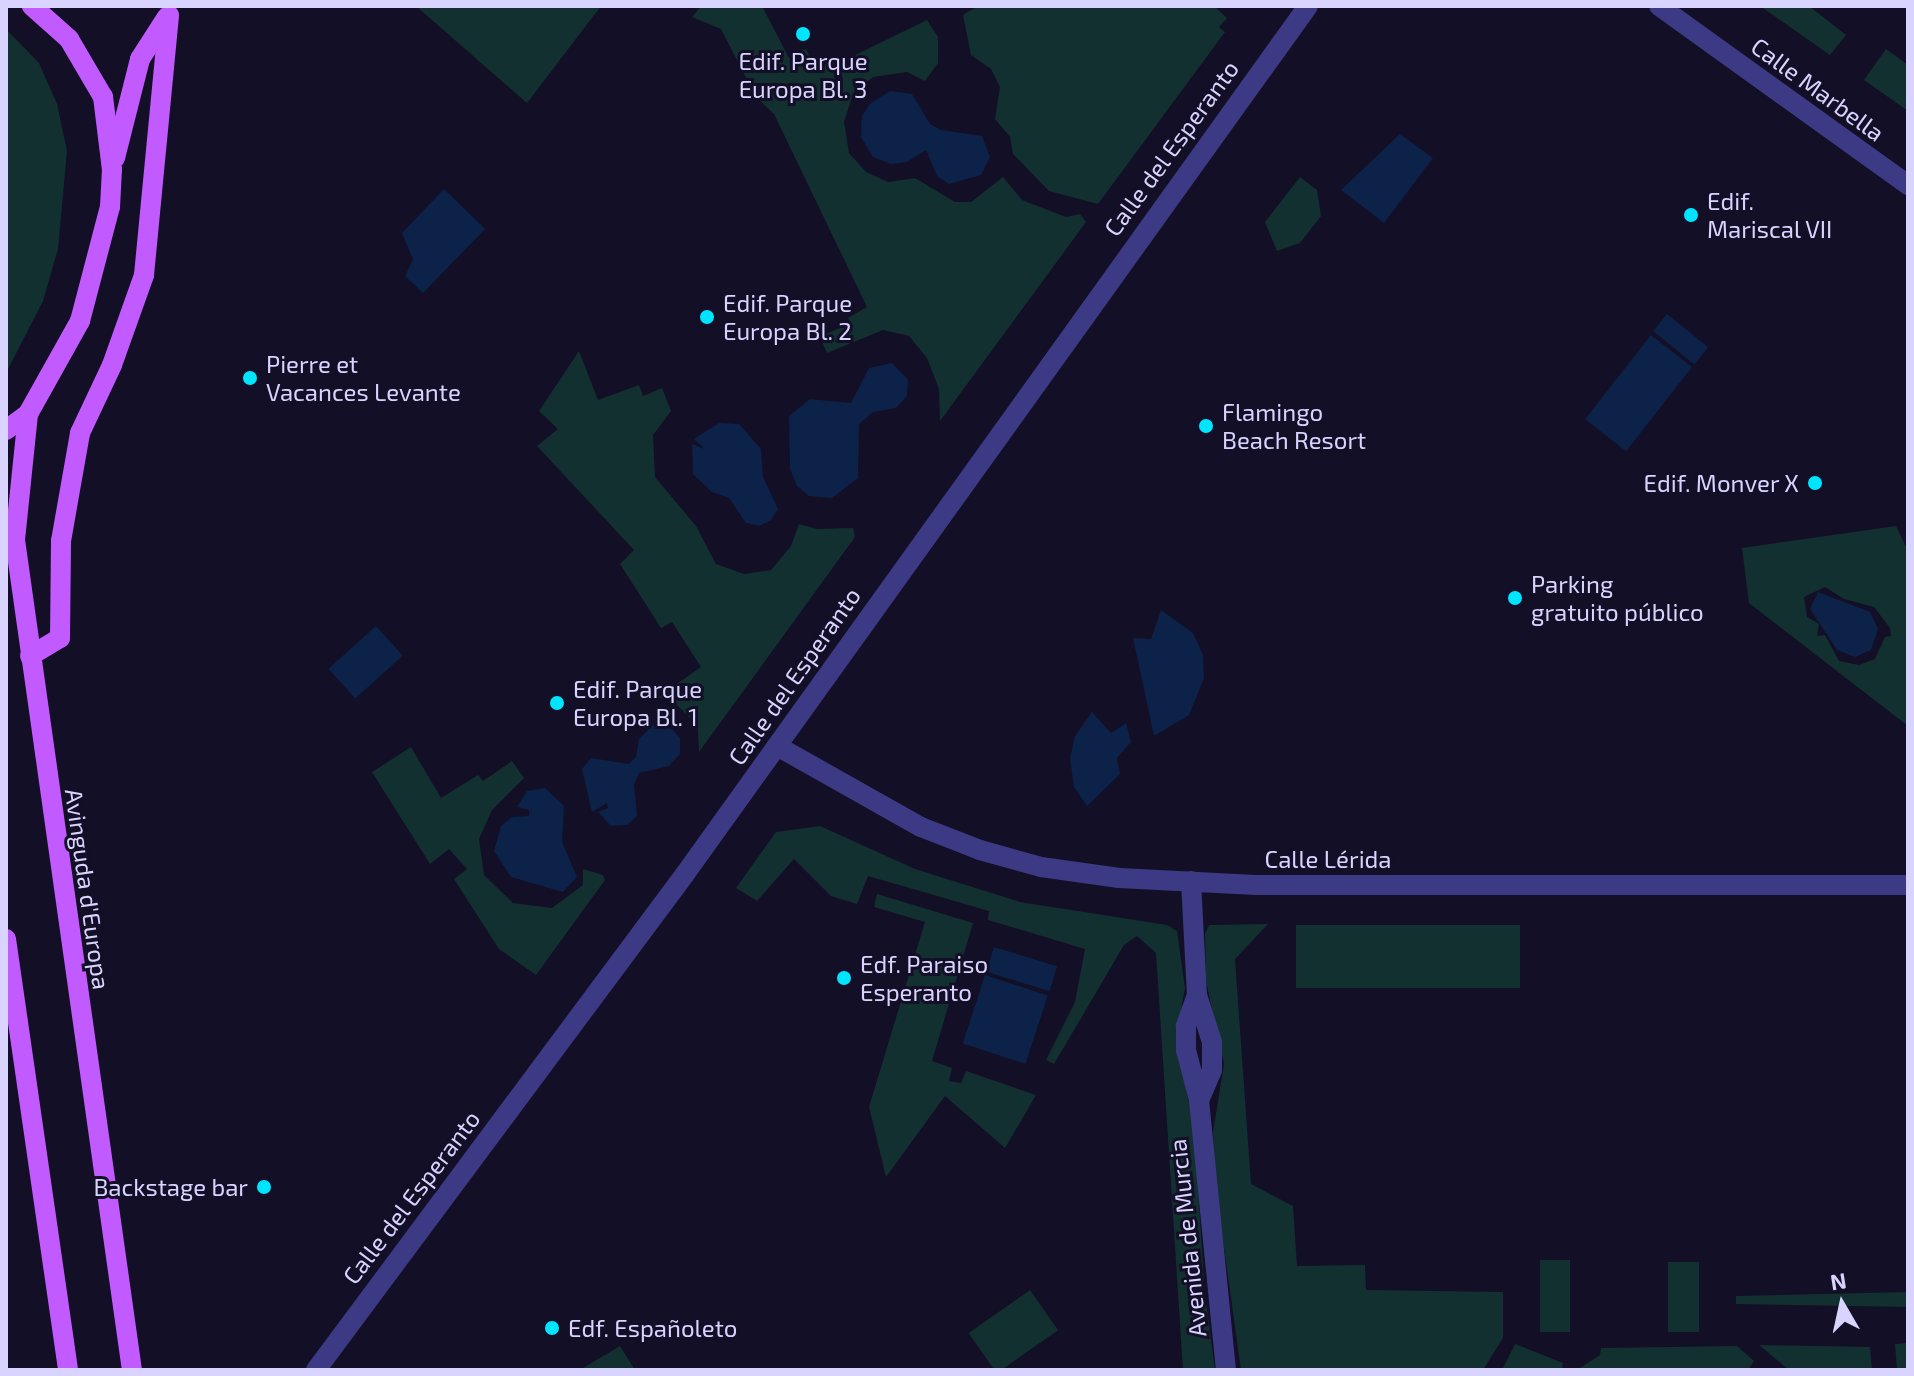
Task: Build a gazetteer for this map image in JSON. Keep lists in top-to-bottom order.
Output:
{
  "streets": {
    "main road": ["Avinguda d'Europa"],
    "street": [
      "Calle Marbella",
      "Calle del Esperanto",
      "Calle Lérida",
      "Avenida de Murcia"
    ]
  },
  "crossings": [
    ["Calle del Esperanto", "Calle Lérida"],
    ["Calle Lérida", "Avenida de Murcia"]
  ],
  "places": [
    "Edif. Parque Europa Bl. 3",
    "Edif. Mariscal VII",
    "Edif. Parque Europa Bl. 2",
    "Pierre et Vacances Levante",
    "Flamingo Beach Resort",
    "Edif. Monver X",
    "Parking gratuito público",
    "Edif. Parque Europa Bl. 1",
    "Edf. Paraiso Esperanto",
    "Backstage bar",
    "Edf. Españoleto"
  ],
  "north": "top"
}
